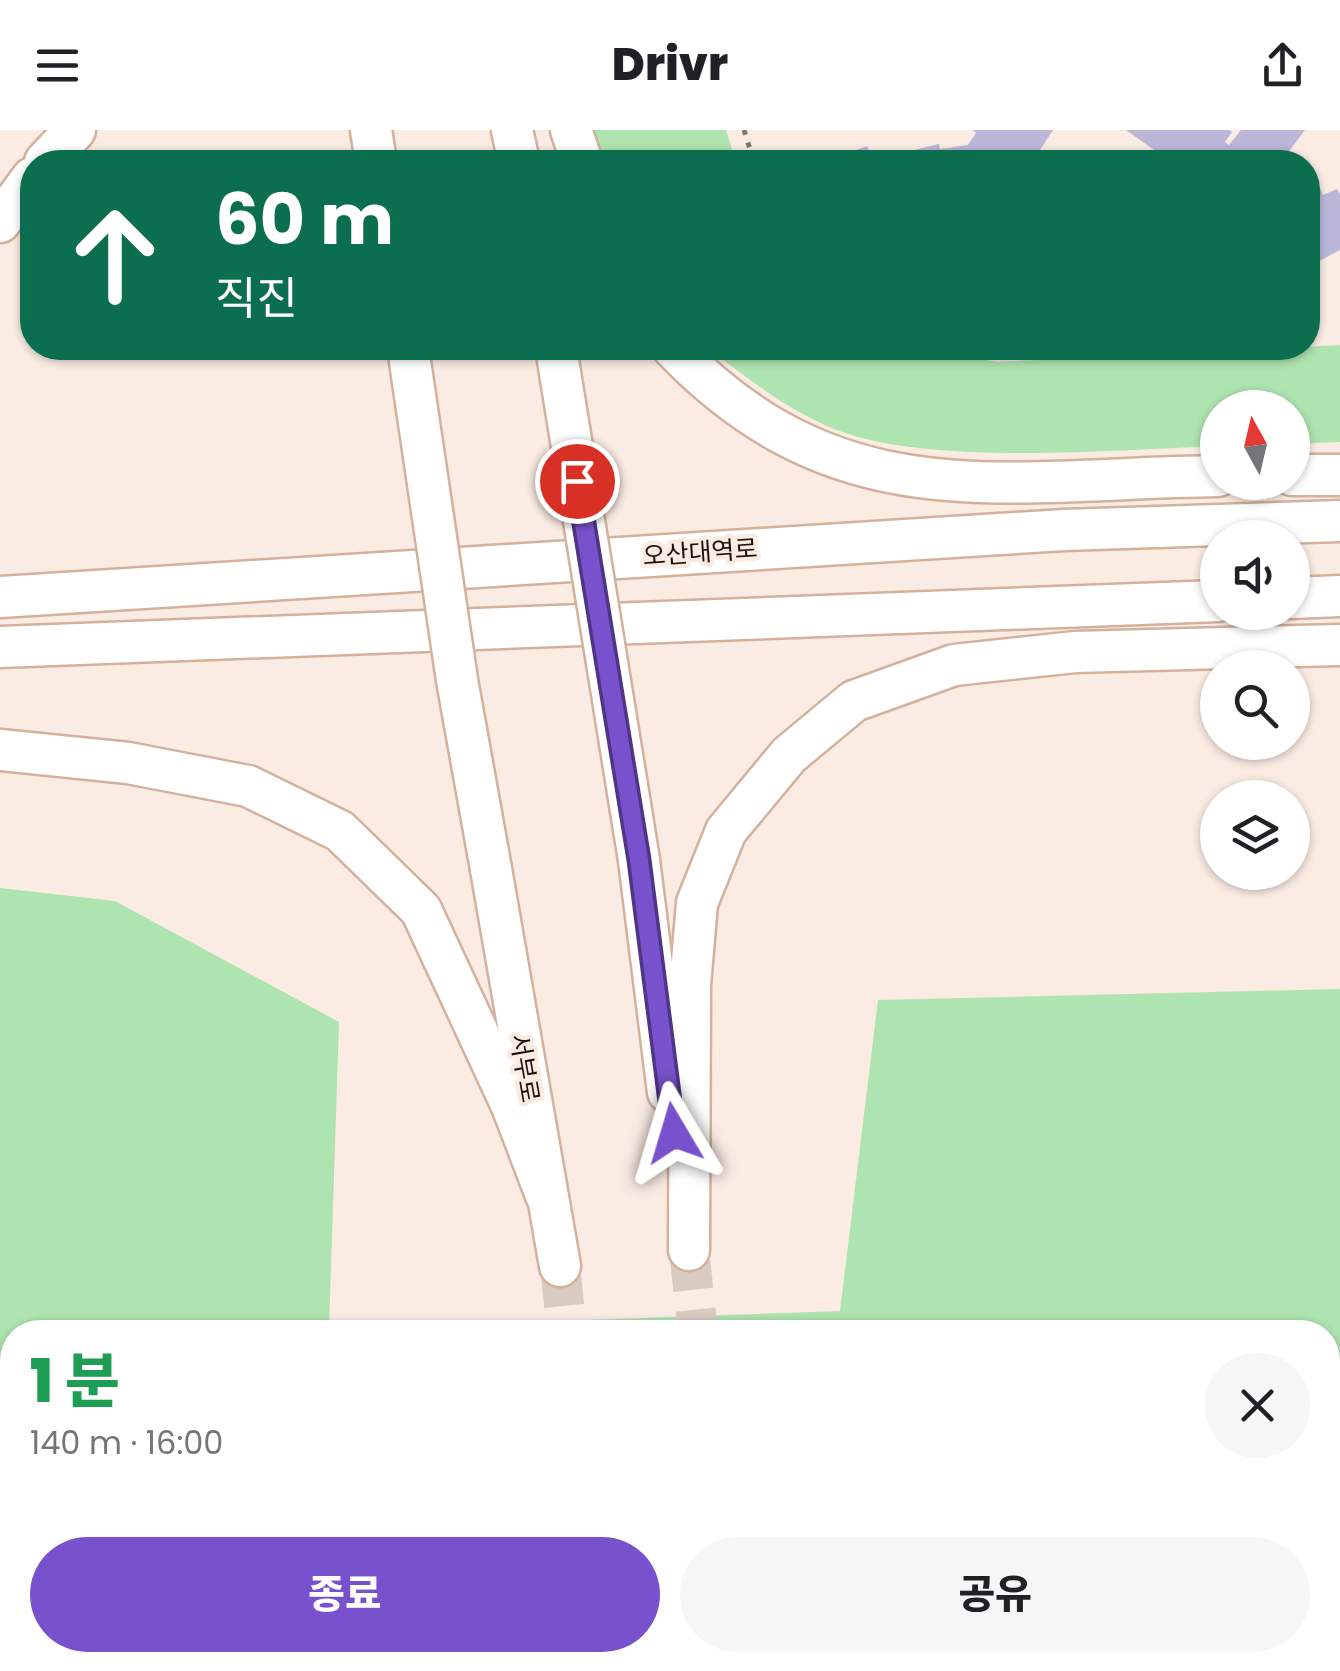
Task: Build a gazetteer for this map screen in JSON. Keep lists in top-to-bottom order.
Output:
{
  "streets": {
    "main road": ["오산대역로", "서부로"]
  },
  "north": "top",
  "page": {
    "header": "Drivr",
    "turn": ["60 m", "직진"],
    "heading": ["1 분", "140 m · 16:00"],
    "buttons": ["종료", "공유"]
  }
}
